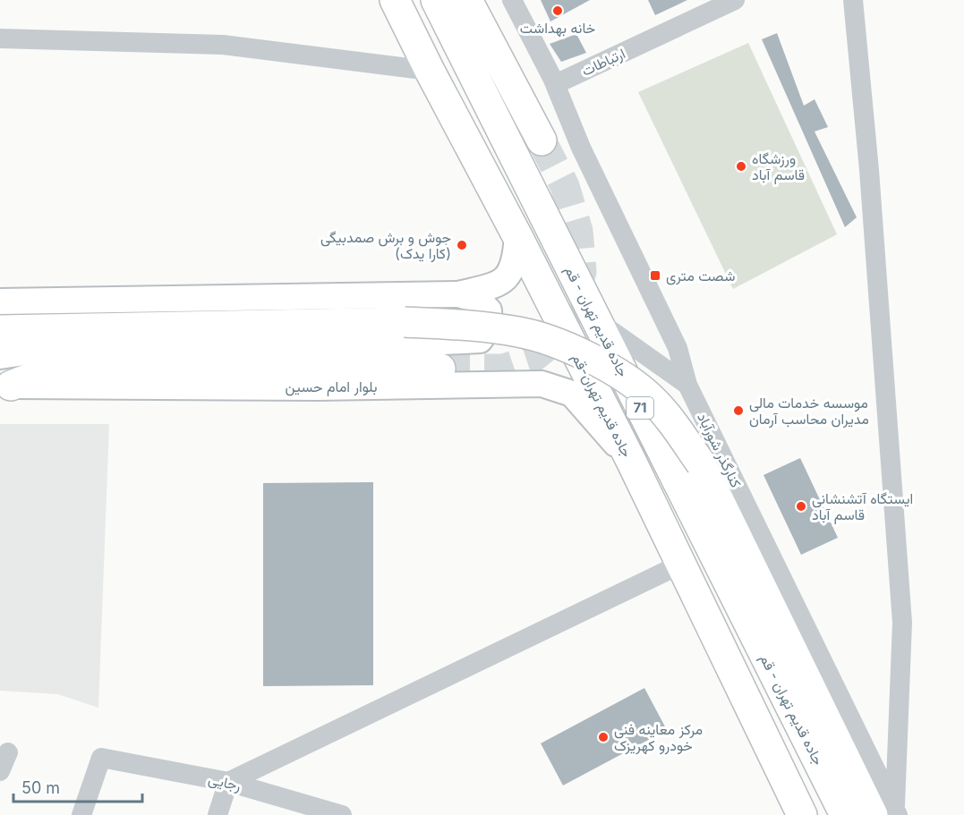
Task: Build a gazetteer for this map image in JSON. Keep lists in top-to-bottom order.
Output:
{
  "streets": {
    "highway": ["جاده قدیم تهران - قم", "جاده قدیم تهران-قم", "71"],
    "main road": ["بلوار امام حسین"],
    "street": ["ارتباطات", "کنارگذر شورآباد", "رجایی"]
  },
  "crossings": [
    ["ارتباطات", "کنارگذر شورآباد"],
    ["بلوار امام حسین", "جاده قدیم تهران-قم"]
  ],
  "places": {
    "other": [
      "خانه بهداشت",
      "ورزشگاه قاسم آباد",
      "جوش و برش صمدبیگی (کارا یدک)",
      "موسسه خدمات مالی مدیران محاسب آرمان",
      "ایستگاه آتشنشانی قاسم آباد",
      "مرکز معاینه فنی خودرو کهریزک"
    ],
    "transit": ["شصت متری"]
  },
  "scale_bar": "50 m"
}
